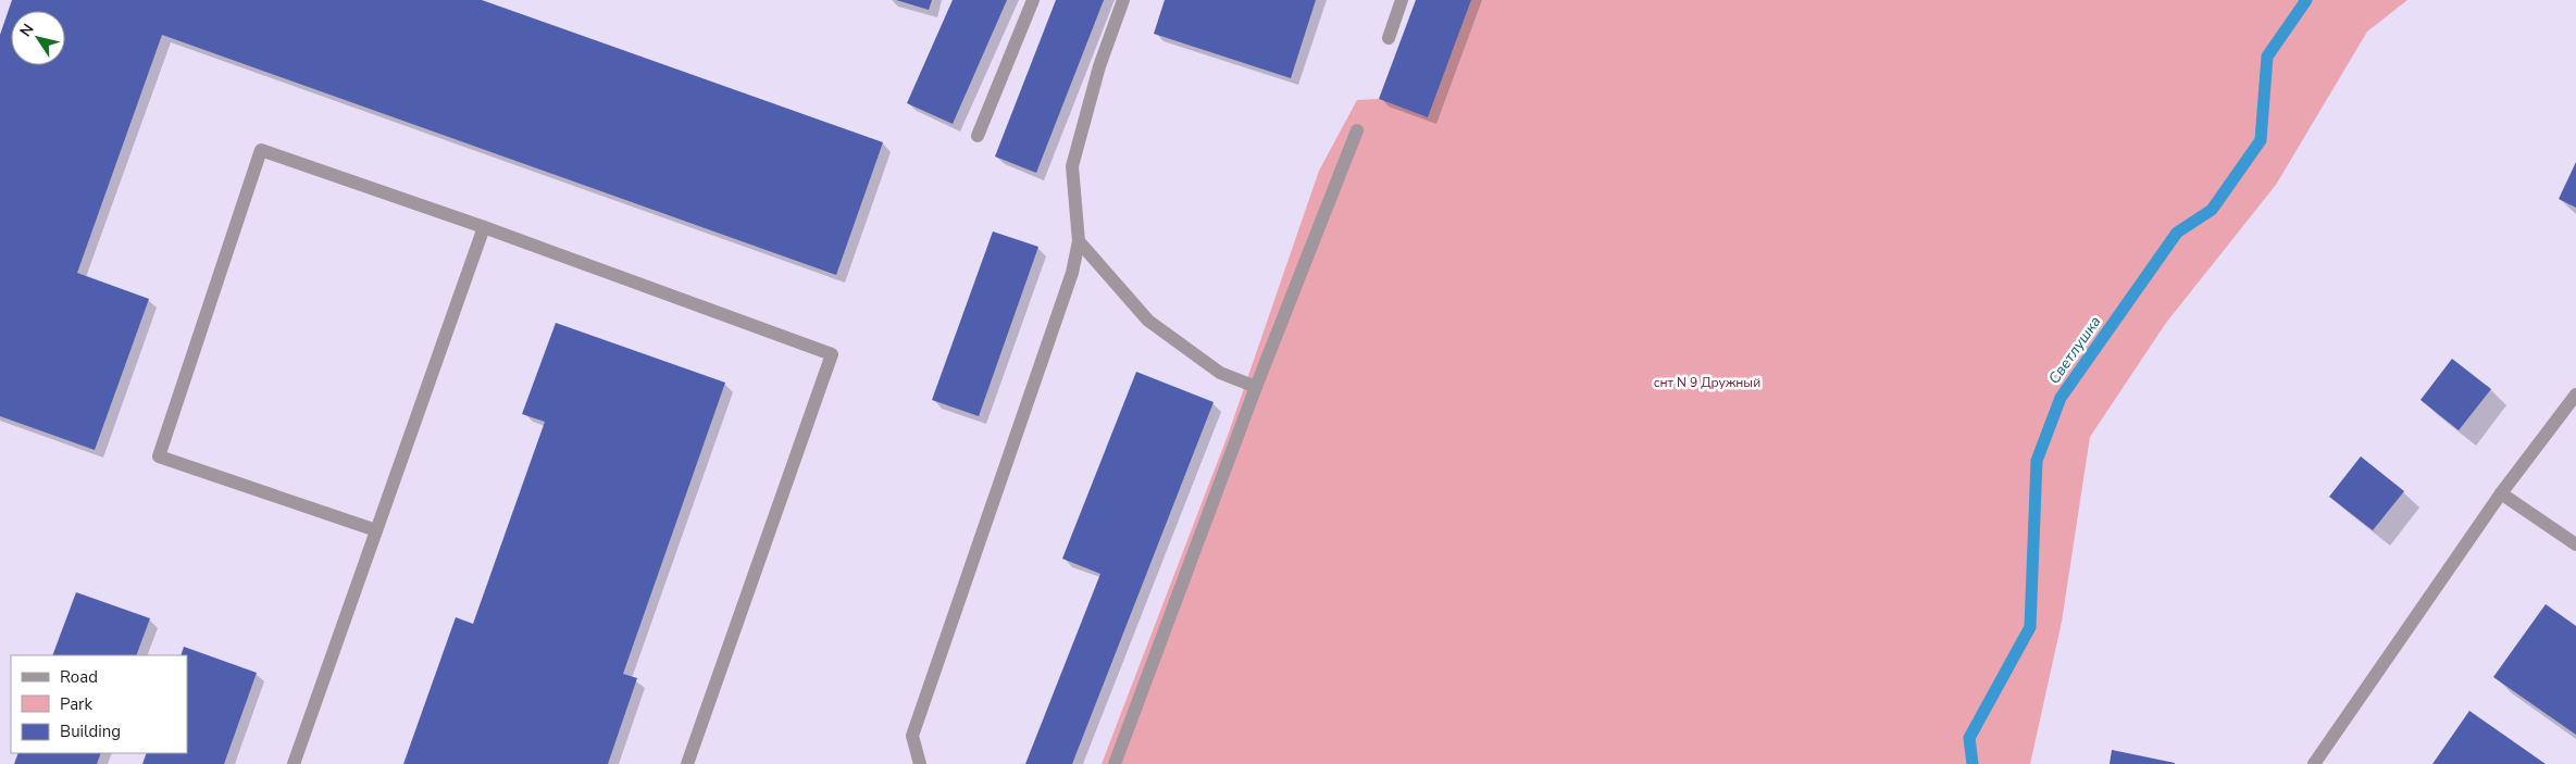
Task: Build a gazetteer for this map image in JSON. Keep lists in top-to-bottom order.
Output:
{
  "water": ["Светлушка"],
  "parks": ["снт N 9 Дружный"],
  "legend": ["Road", "Park", "Building"],
  "north": "top left"
}
